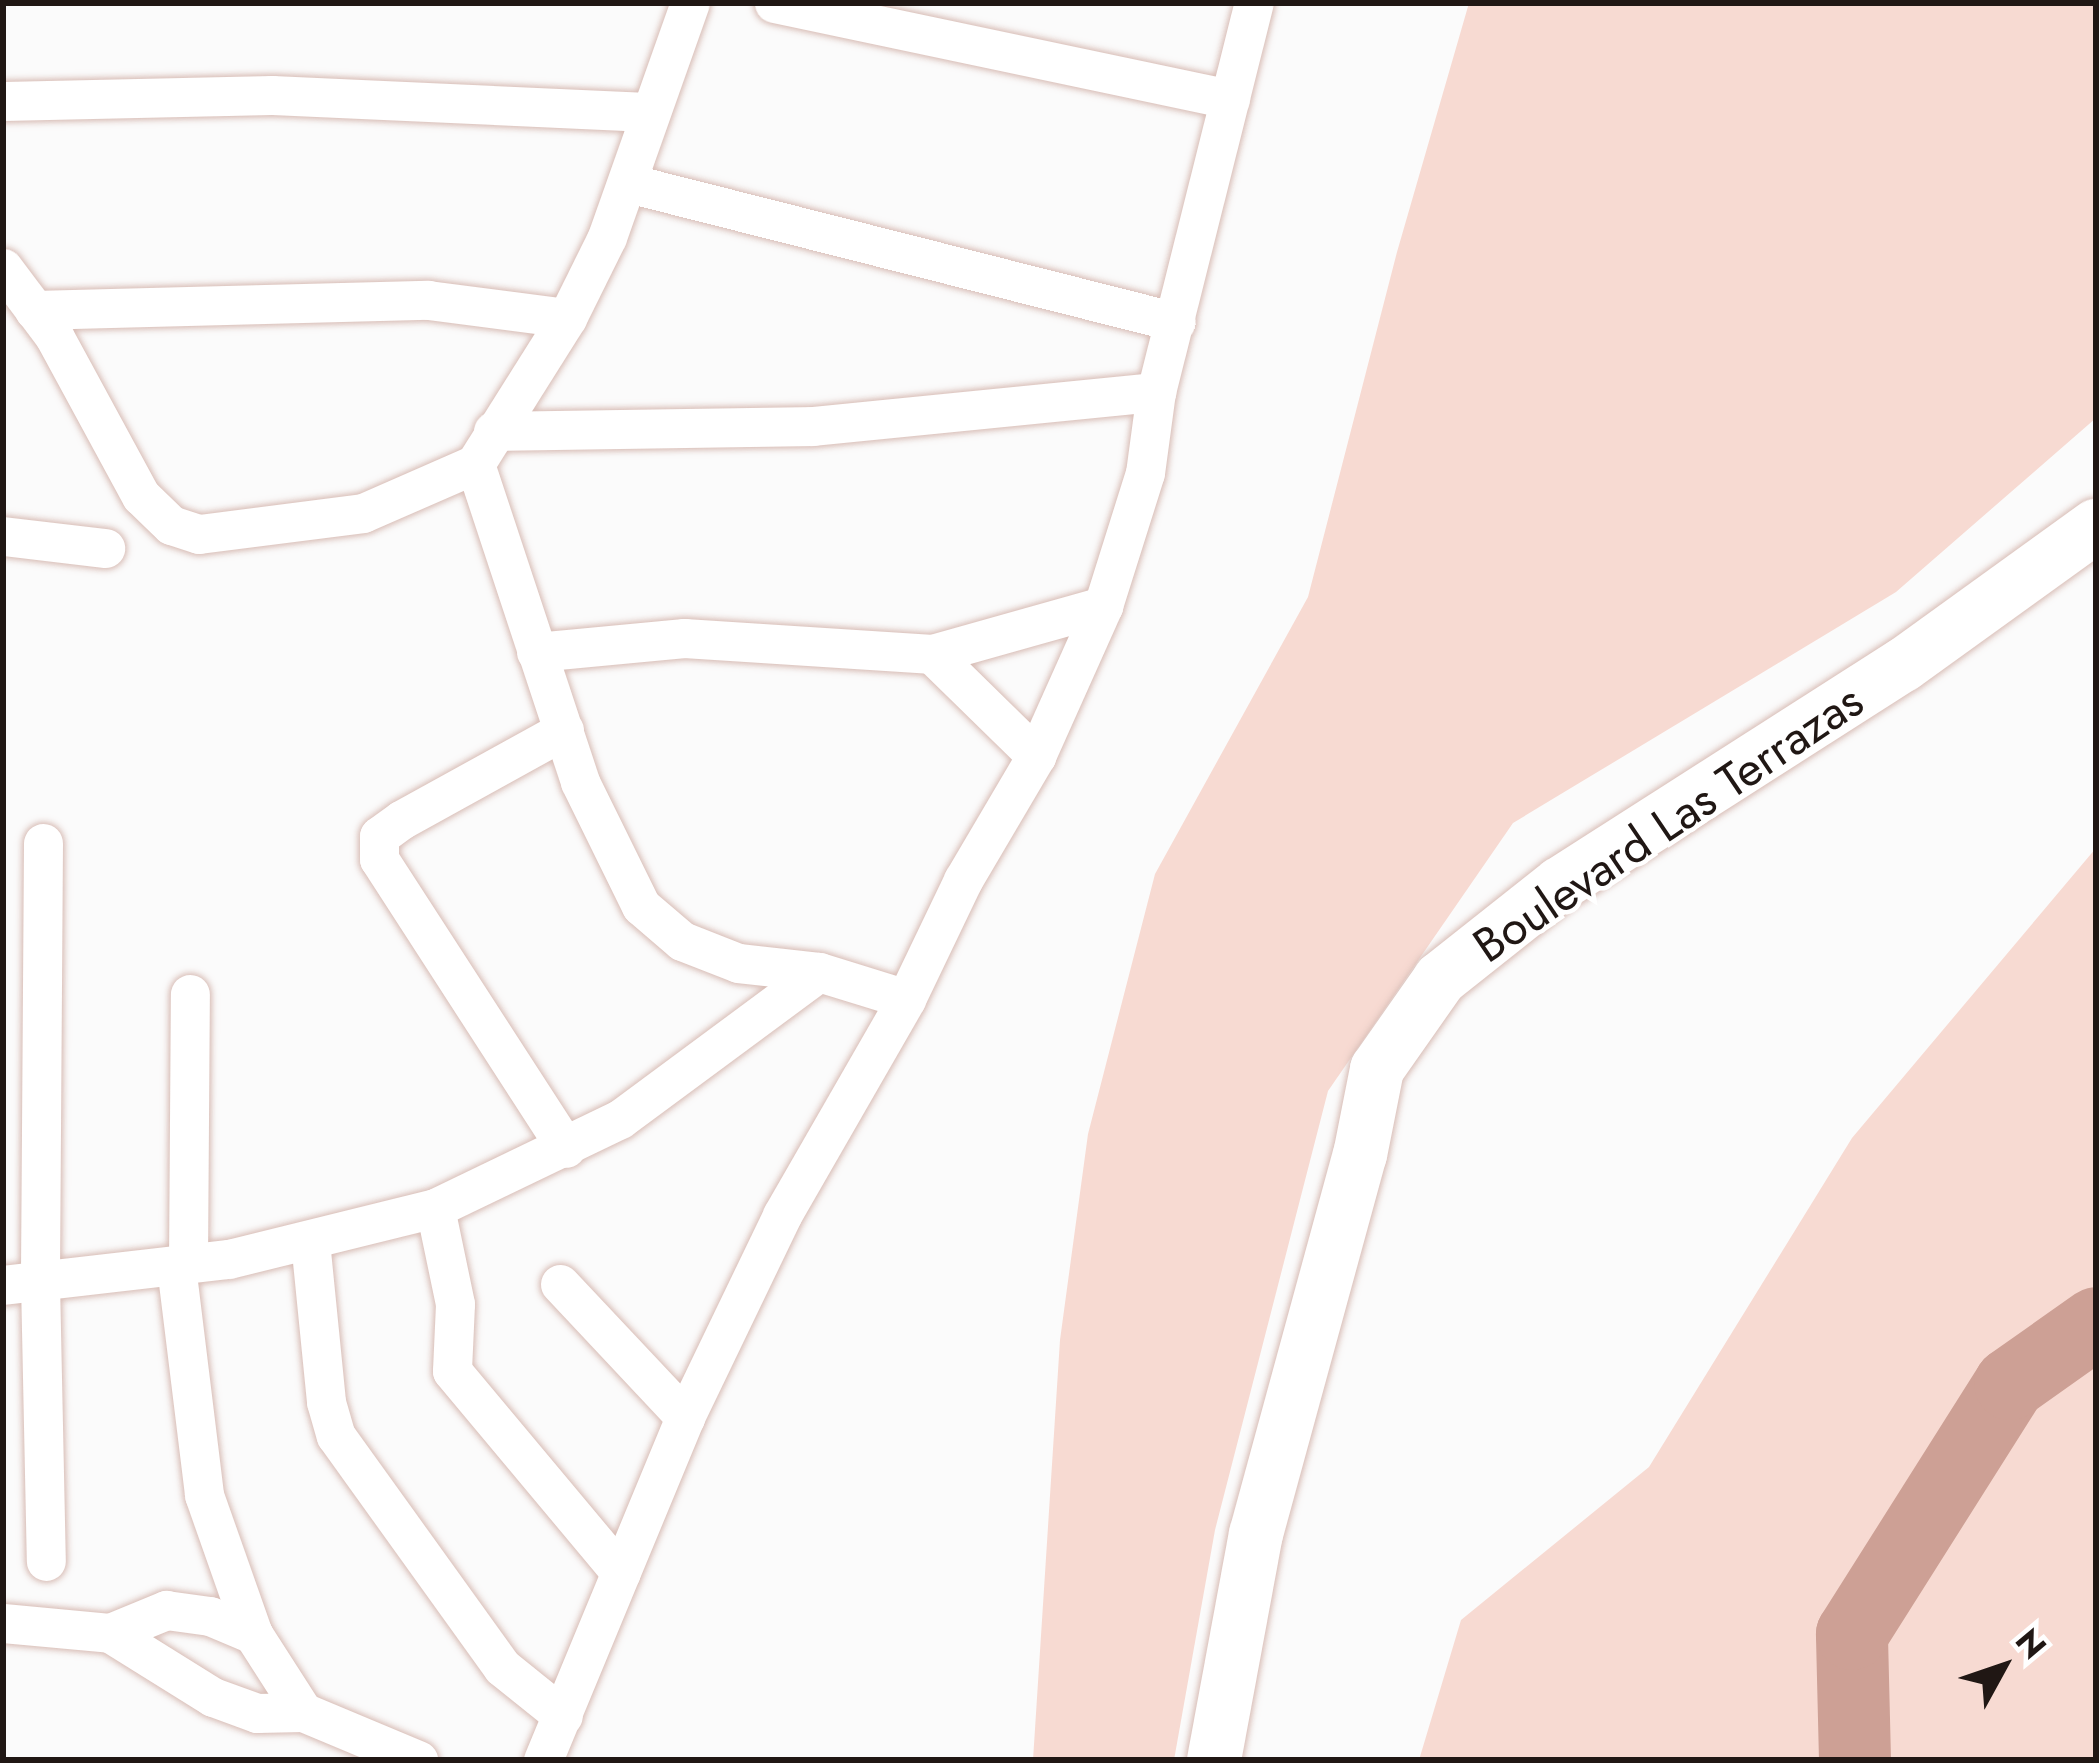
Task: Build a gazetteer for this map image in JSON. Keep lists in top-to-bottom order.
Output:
{
  "streets": {
    "main road": ["Boulevard Las Terrazas"]
  },
  "north": "top right"
}
